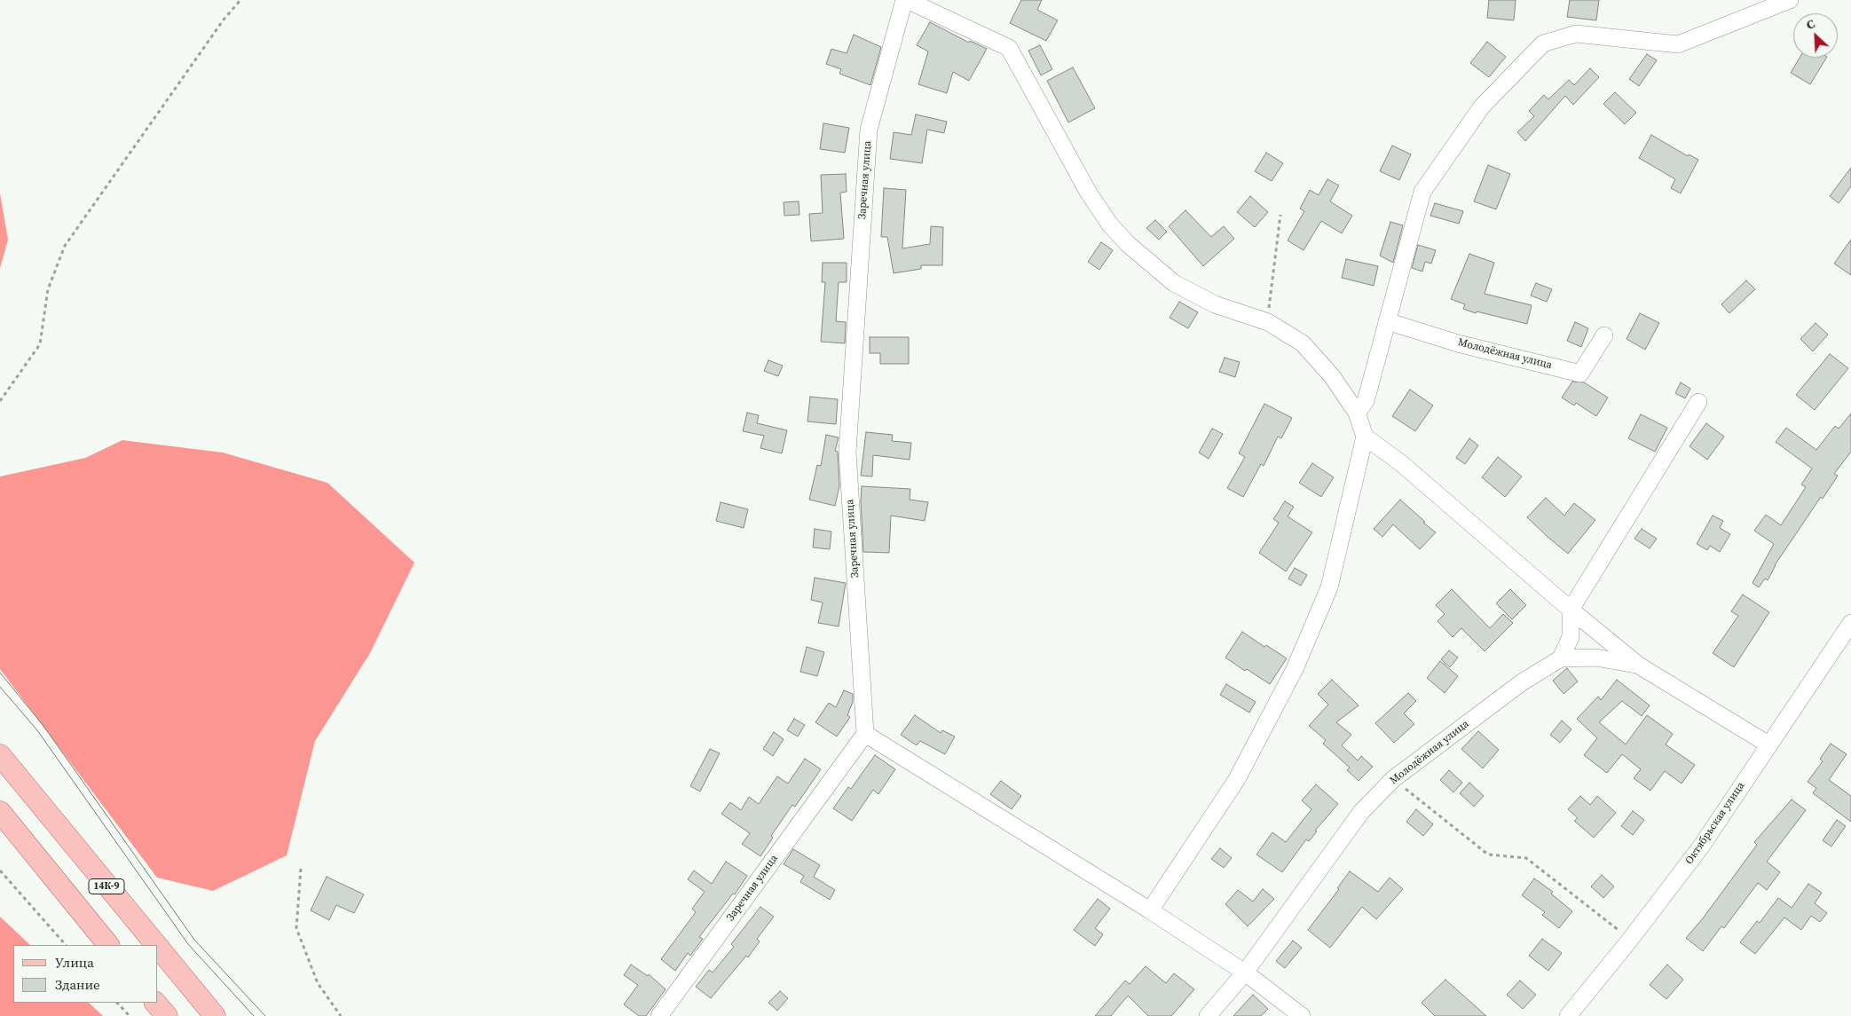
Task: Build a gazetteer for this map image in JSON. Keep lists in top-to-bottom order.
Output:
{
  "streets": {
    "main road": ["14К-9"],
    "street": ["Заречная улица", "Молодёжная улица", "Октябрьская улица"]
  },
  "legend": ["Улица", "Здание"],
  "north": "top left"
}
